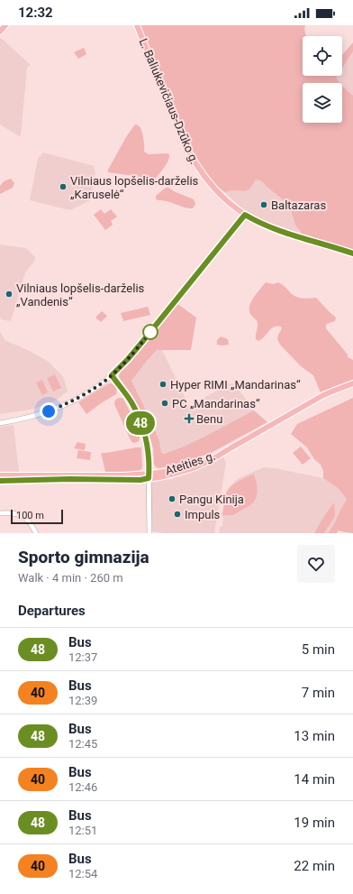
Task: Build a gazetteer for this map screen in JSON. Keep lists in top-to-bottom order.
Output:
{
  "streets": {
    "main road": ["L. Baliukevičiaus-Dzūko g.", "Ateities g."]
  },
  "places": {
    "other": [
      "Vilniaus lopšelis-darželis „Karuselė“",
      "Baltazaras",
      "Vilniaus lopšelis-darželis „Vandenis“",
      "Hyper RIMI „Mandarinas“",
      "PC „Mandarinas“",
      "Pangu Kinija",
      "Impuls"
    ],
    "health": ["Benu"]
  },
  "lines": ["bus line 48"],
  "scale_bar": "100 m",
  "page": {
    "status": "12:32",
    "on_map": "48",
    "scale": "100 m",
    "heading": [
      ["Sporto gimnazija", "Walk · 4 min · 260 m"],
      "Departures"
    ],
    "list": [
      {
        "mark": "48",
        "name": "Bus",
        "note": "12:37",
        "value": "5 min"
      },
      {
        "mark": "40",
        "name": "Bus",
        "note": "12:39",
        "value": "7 min"
      },
      {
        "mark": "48",
        "name": "Bus",
        "note": "12:45",
        "value": "13 min"
      },
      {
        "mark": "40",
        "name": "Bus",
        "note": "12:46",
        "value": "14 min"
      },
      {
        "mark": "48",
        "name": "Bus",
        "note": "12:51",
        "value": "19 min"
      },
      {
        "mark": "40",
        "name": "Bus",
        "note": "12:54",
        "value": "22 min"
      }
    ]
  }
}
